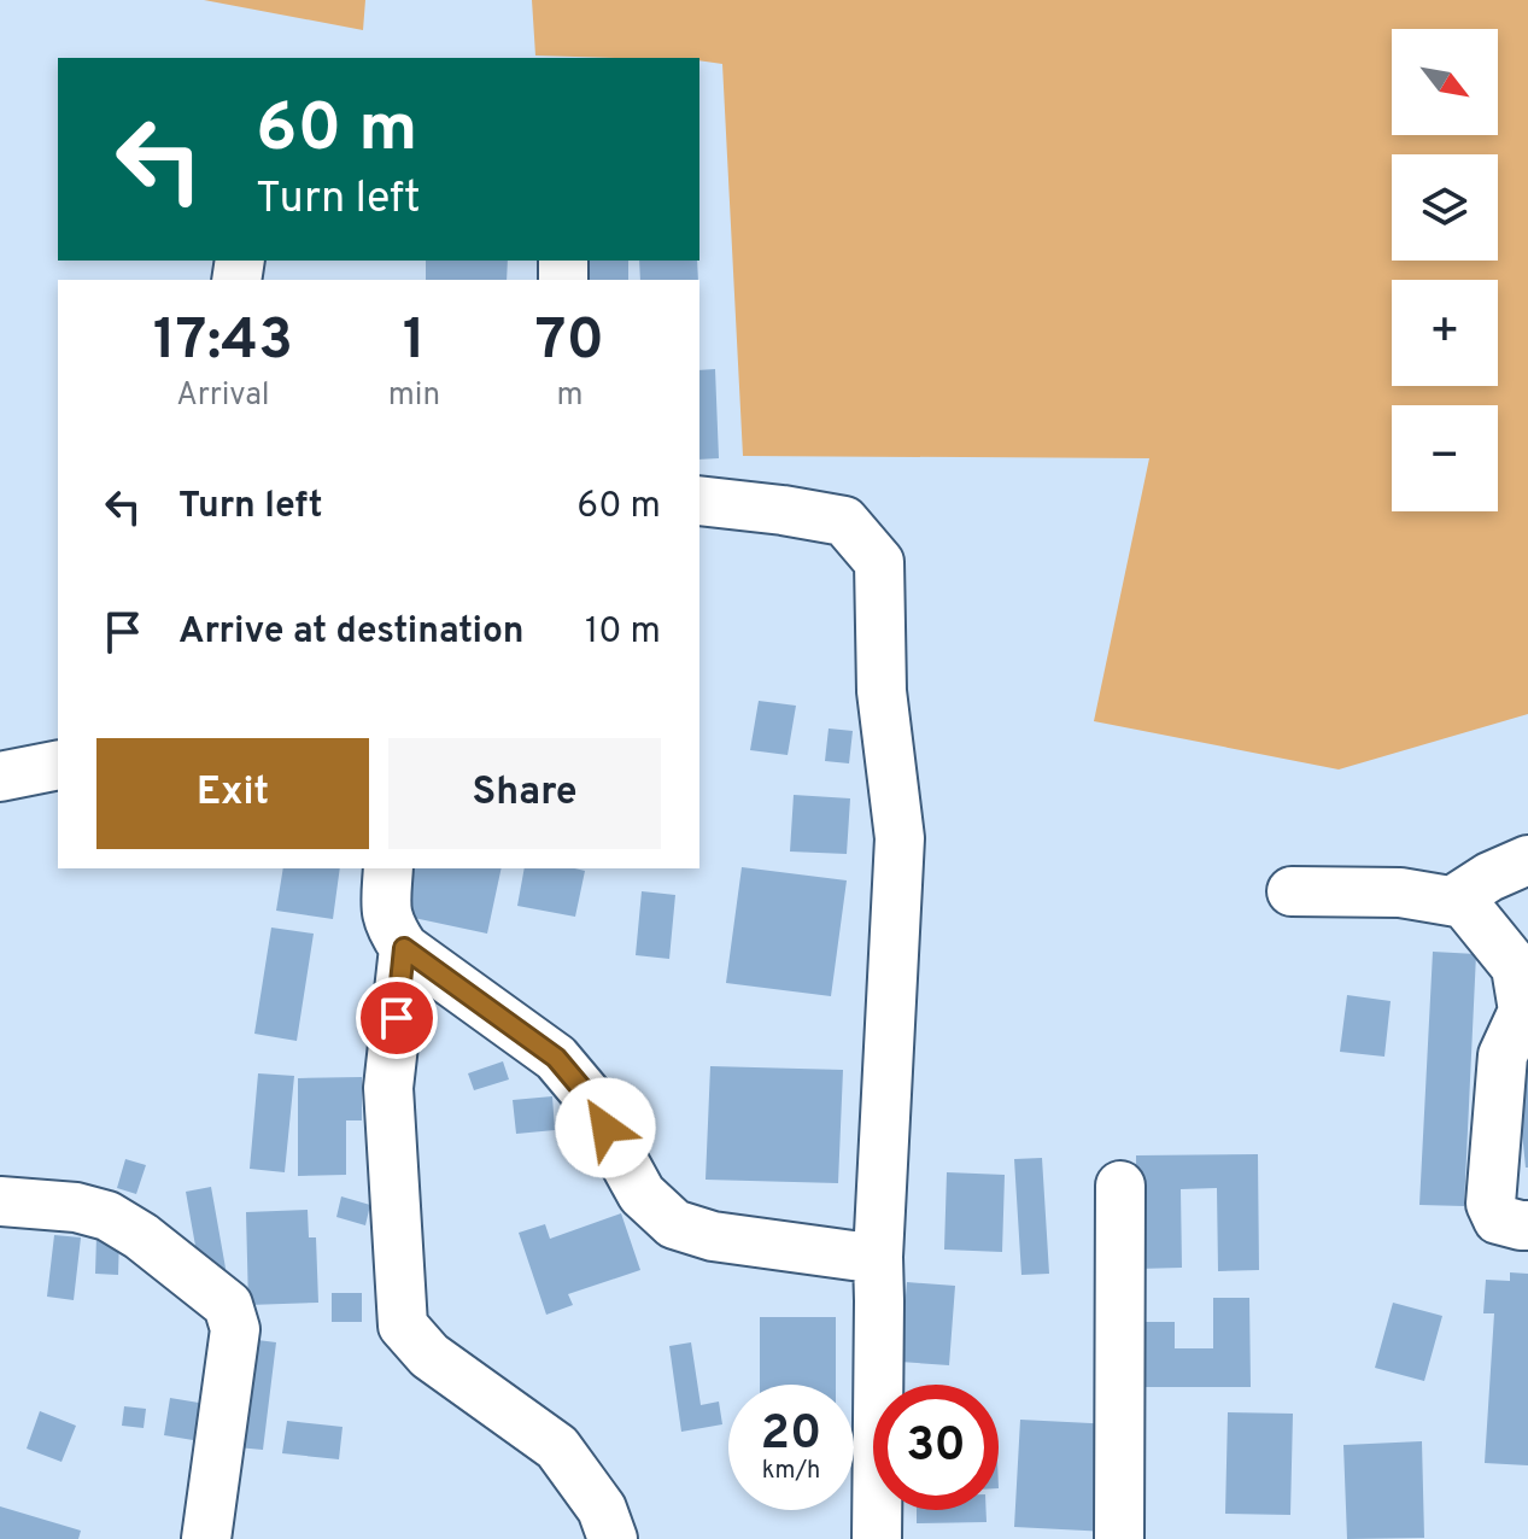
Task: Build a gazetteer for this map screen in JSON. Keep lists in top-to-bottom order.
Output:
{
  "north": "bottom right",
  "page": {
    "map_buttons": ["+", "−"],
    "turn": ["60 m", "Turn left"],
    "eta": [
      "17:43",
      "Arrival",
      "1",
      "min",
      "70",
      "m"
    ],
    "list": [
      {
        "name": "Turn left",
        "value": "60 m"
      },
      {
        "name": "Arrive at destination",
        "value": "10 m"
      }
    ],
    "buttons": ["Exit", "Share"],
    "speed": "20 km/h",
    "limit": "30"
  }
}
